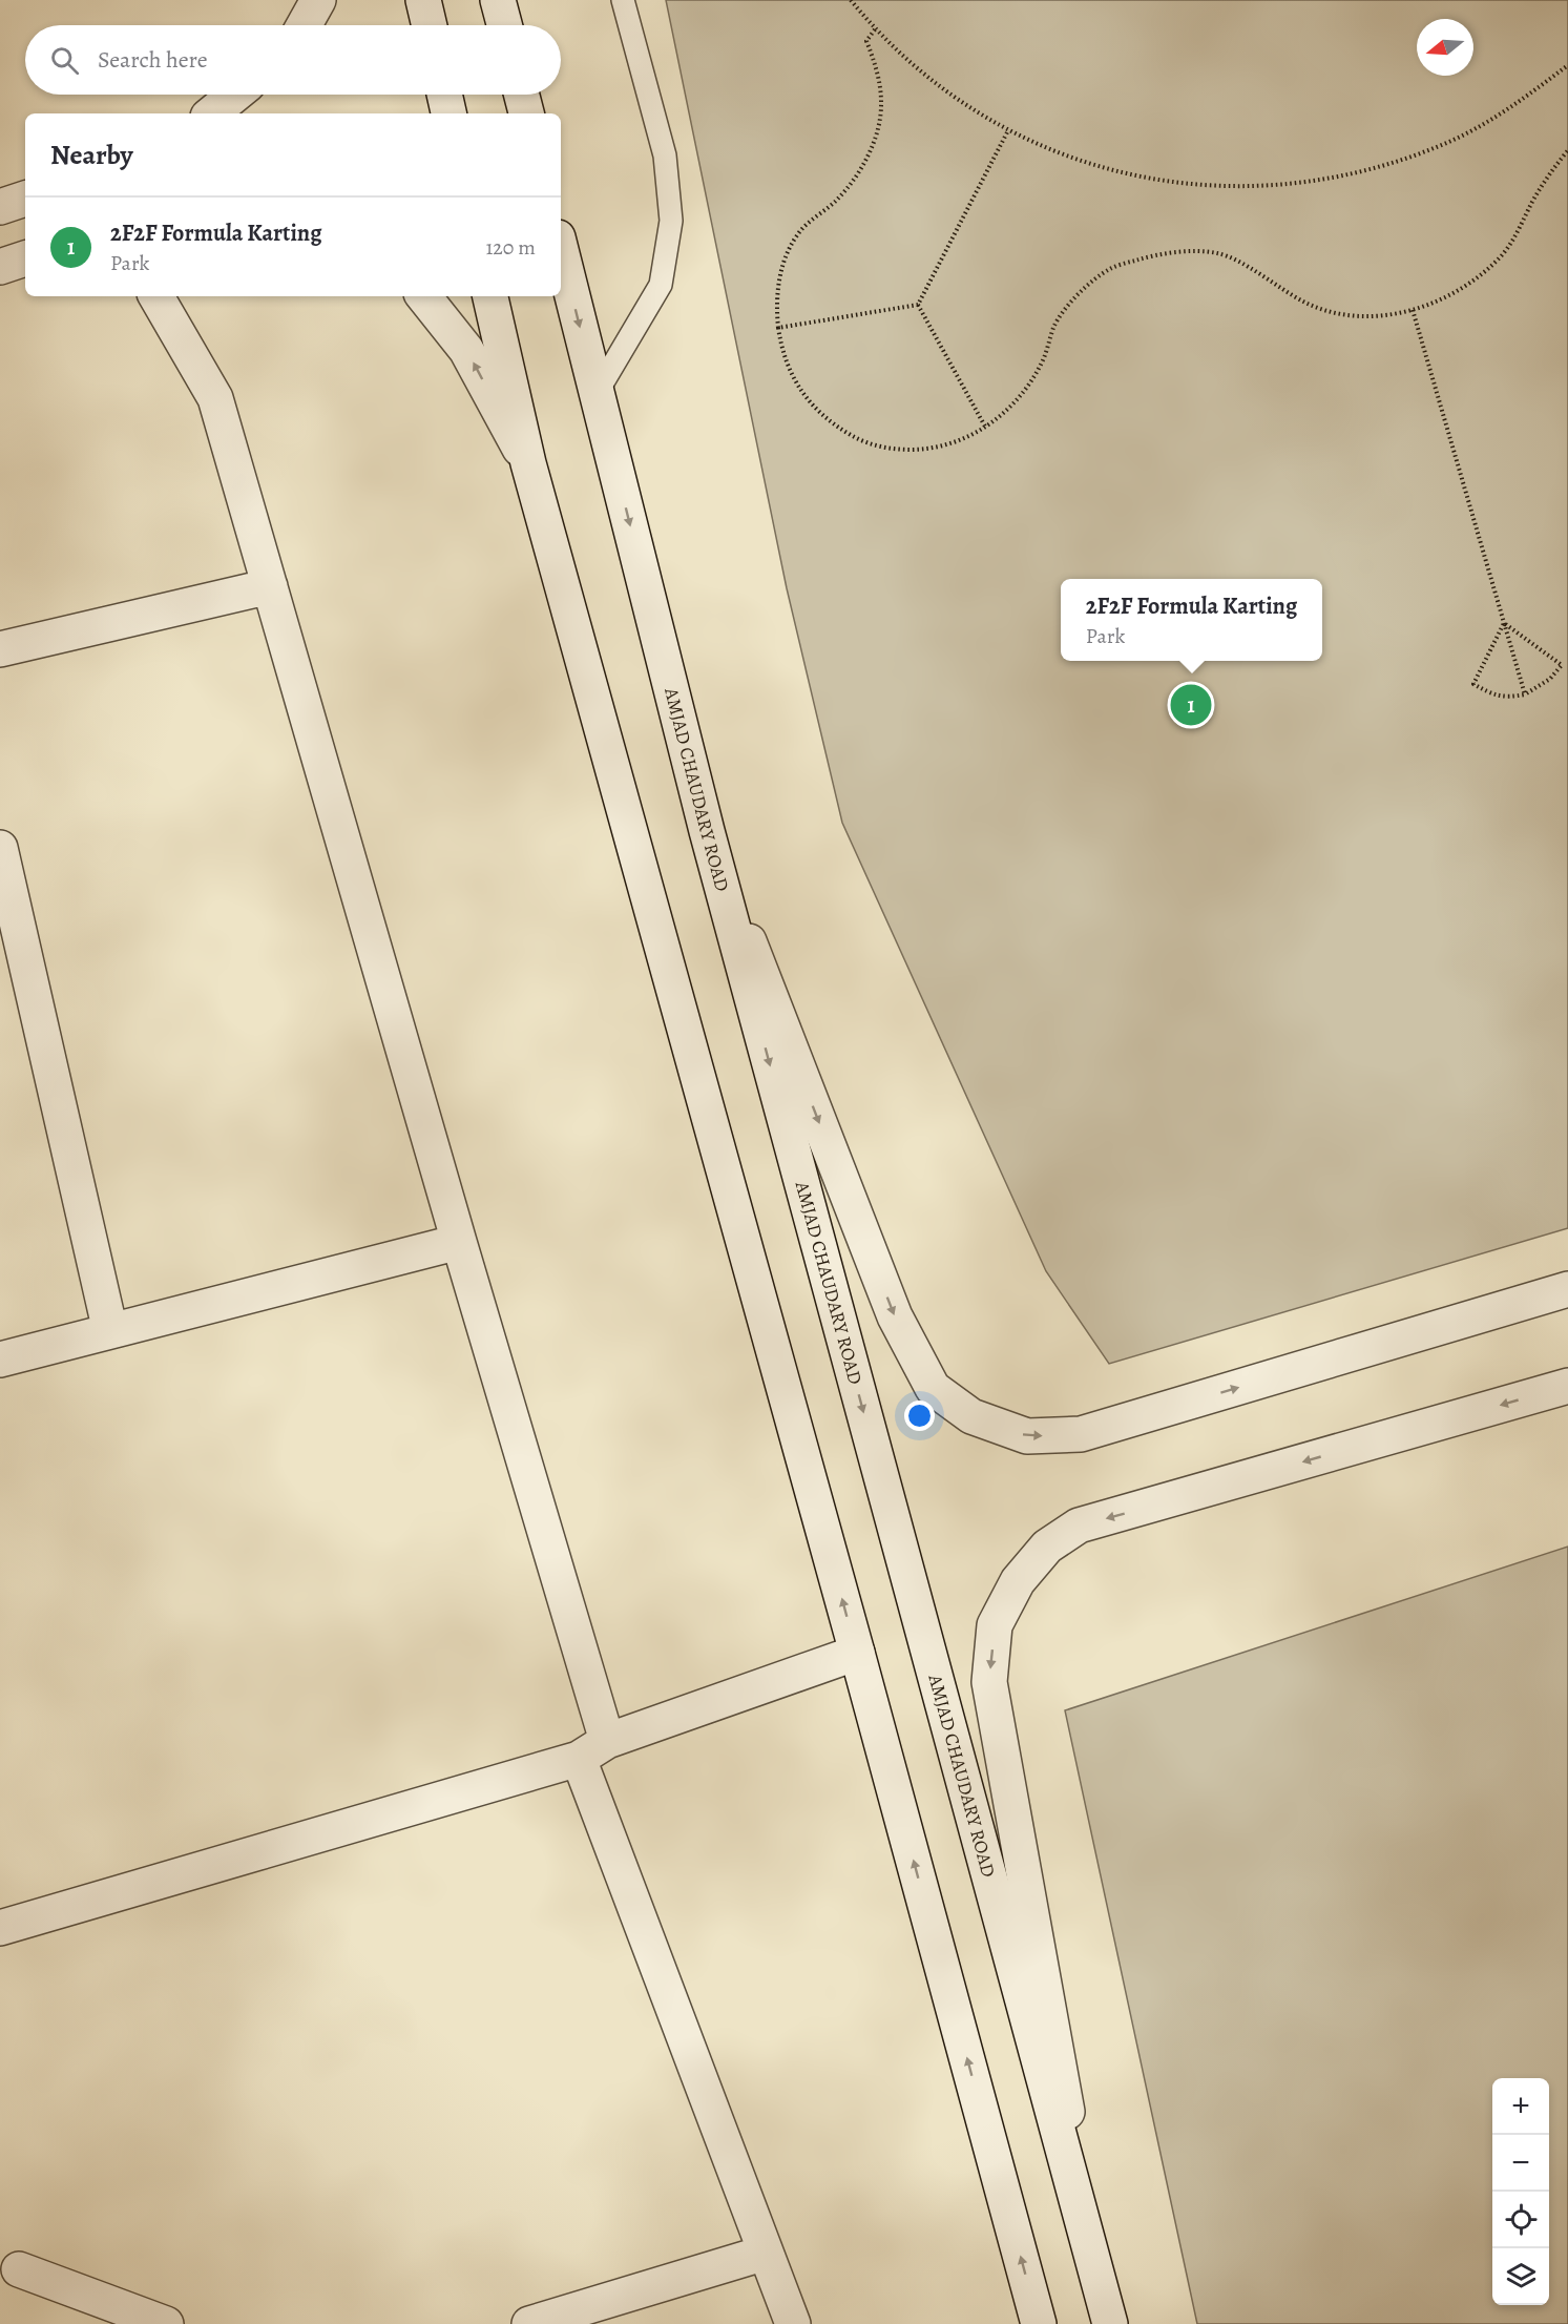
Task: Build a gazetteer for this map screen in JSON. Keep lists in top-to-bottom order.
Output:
{
  "streets": {
    "street": ["AMJAD CHAUDARY ROAD"]
  },
  "north": "left",
  "page": {
    "search": "Search here",
    "heading": "Nearby",
    "list": [
      {
        "mark": "1",
        "name": "2F2F Formula Karting",
        "note": "Park",
        "value": "120 m"
      }
    ],
    "popup": ["2F2F Formula Karting", "Park"],
    "pins": "1",
    "map_buttons": ["+", "−"]
  }
}
